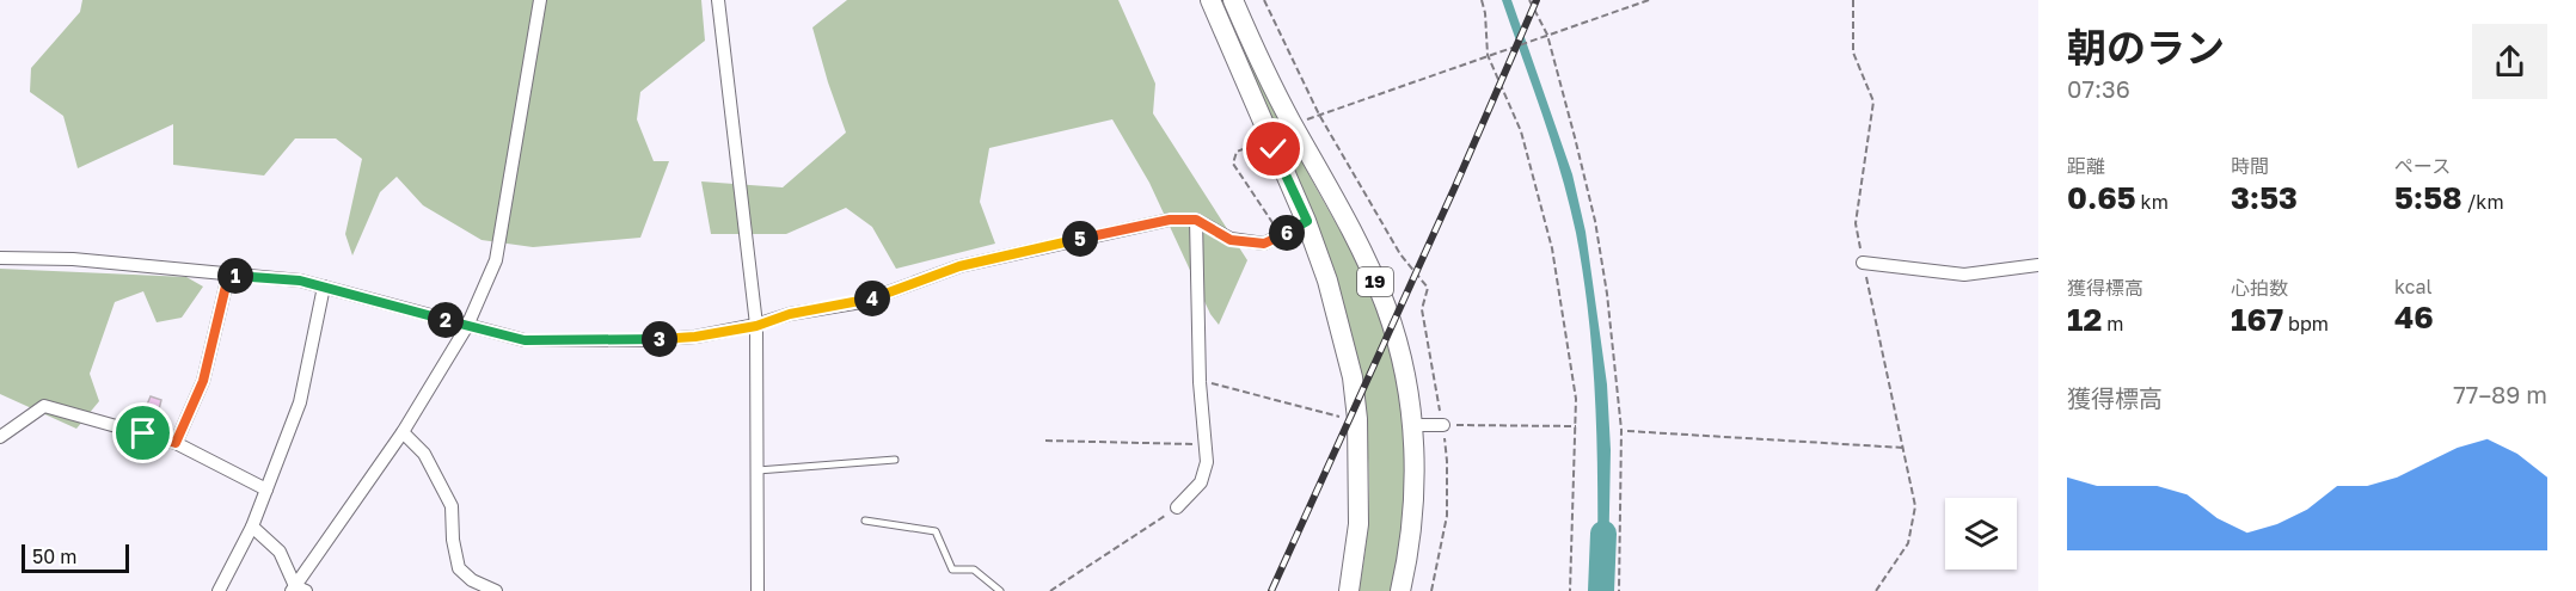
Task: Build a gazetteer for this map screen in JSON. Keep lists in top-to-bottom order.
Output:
{
  "streets": {
    "main road": ["19"]
  },
  "scale_bar": "50 m",
  "page": {
    "heading": ["朝のラン", "07:36"],
    "stats": [
      ["距離", "0.65 km"],
      ["時間", "3:53"],
      ["ペース", "5:58 /km"],
      ["獲得標高", "12 m"],
      ["心拍数", "167 bpm"],
      ["kcal", "46"]
    ],
    "pins": [
      "6",
      "5",
      "1",
      "4",
      "2",
      "3"
    ],
    "chart": ["獲得標高", "77–89 m"],
    "scale": "50 m"
  }
}
